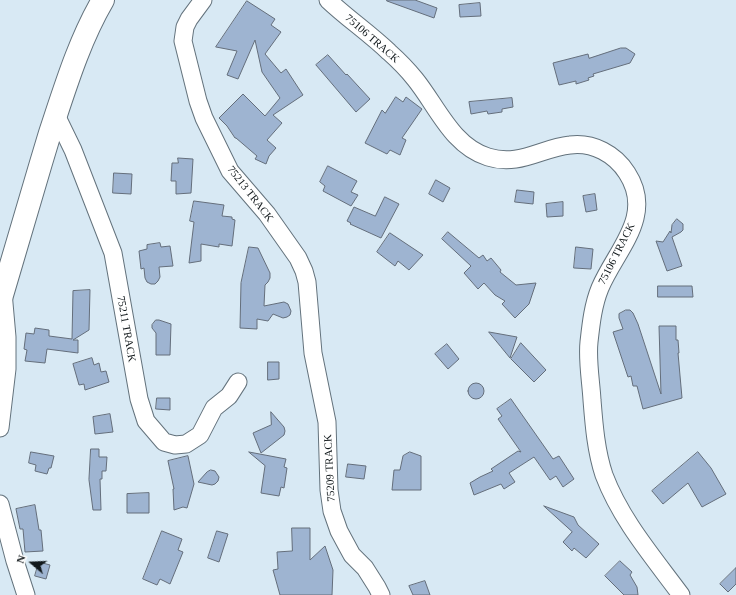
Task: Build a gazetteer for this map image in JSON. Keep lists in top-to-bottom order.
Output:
{
  "streets": {
    "street": [
      "75106 TRACK",
      "75213 TRACK",
      "75211 TRACK",
      "75209 TRACK"
    ]
  },
  "crossings": [
    ["75213 TRACK", "75209 TRACK"]
  ],
  "north": "left"
}
